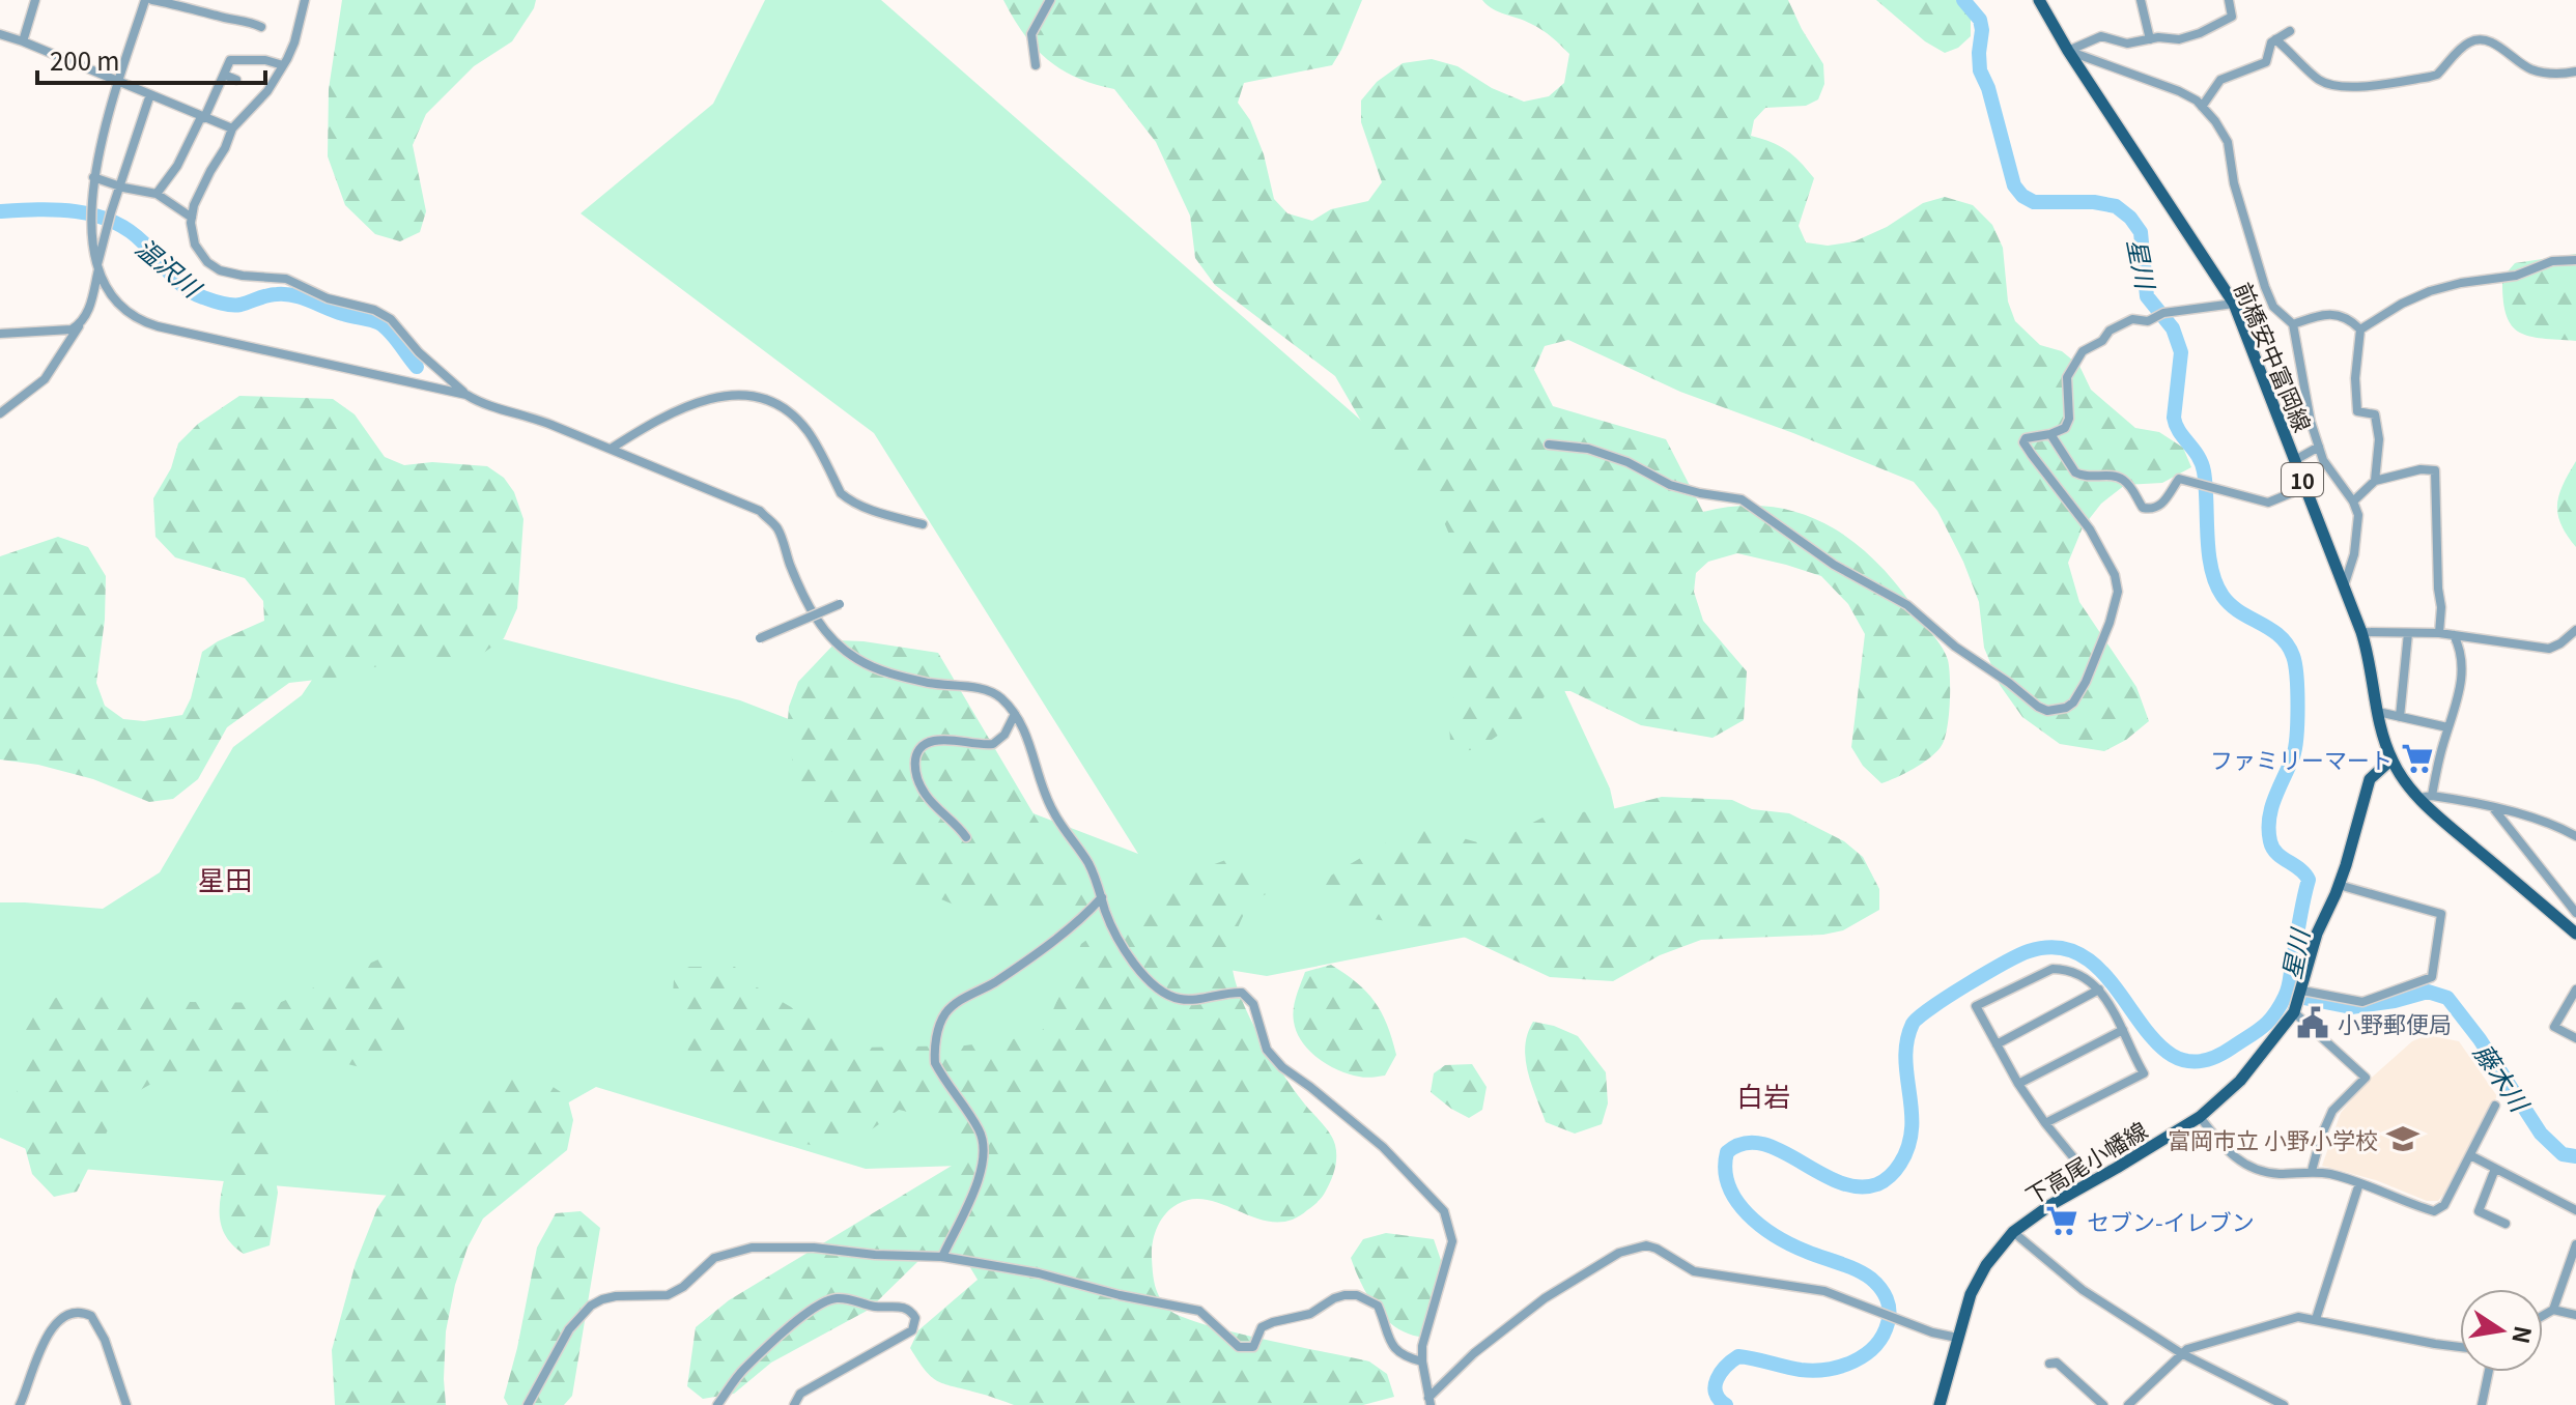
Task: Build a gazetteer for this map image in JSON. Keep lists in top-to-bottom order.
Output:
{
  "streets": {
    "main road": ["前橋安中富岡線", "10", "下高尾小幡線"]
  },
  "crossings": [
    ["前橋安中富岡線", "下高尾小幡線"]
  ],
  "districts": ["星田", "白岩"],
  "water": ["星川", "温沢川", "藤木川"],
  "places": {
    "supermarket": ["ファミリーマート", "セブン-イレブン"],
    "public building": ["小野郵便局"],
    "school or university": ["富岡市立 小野小学校"]
  },
  "scale_bar": "200 m",
  "north": "right"
}
